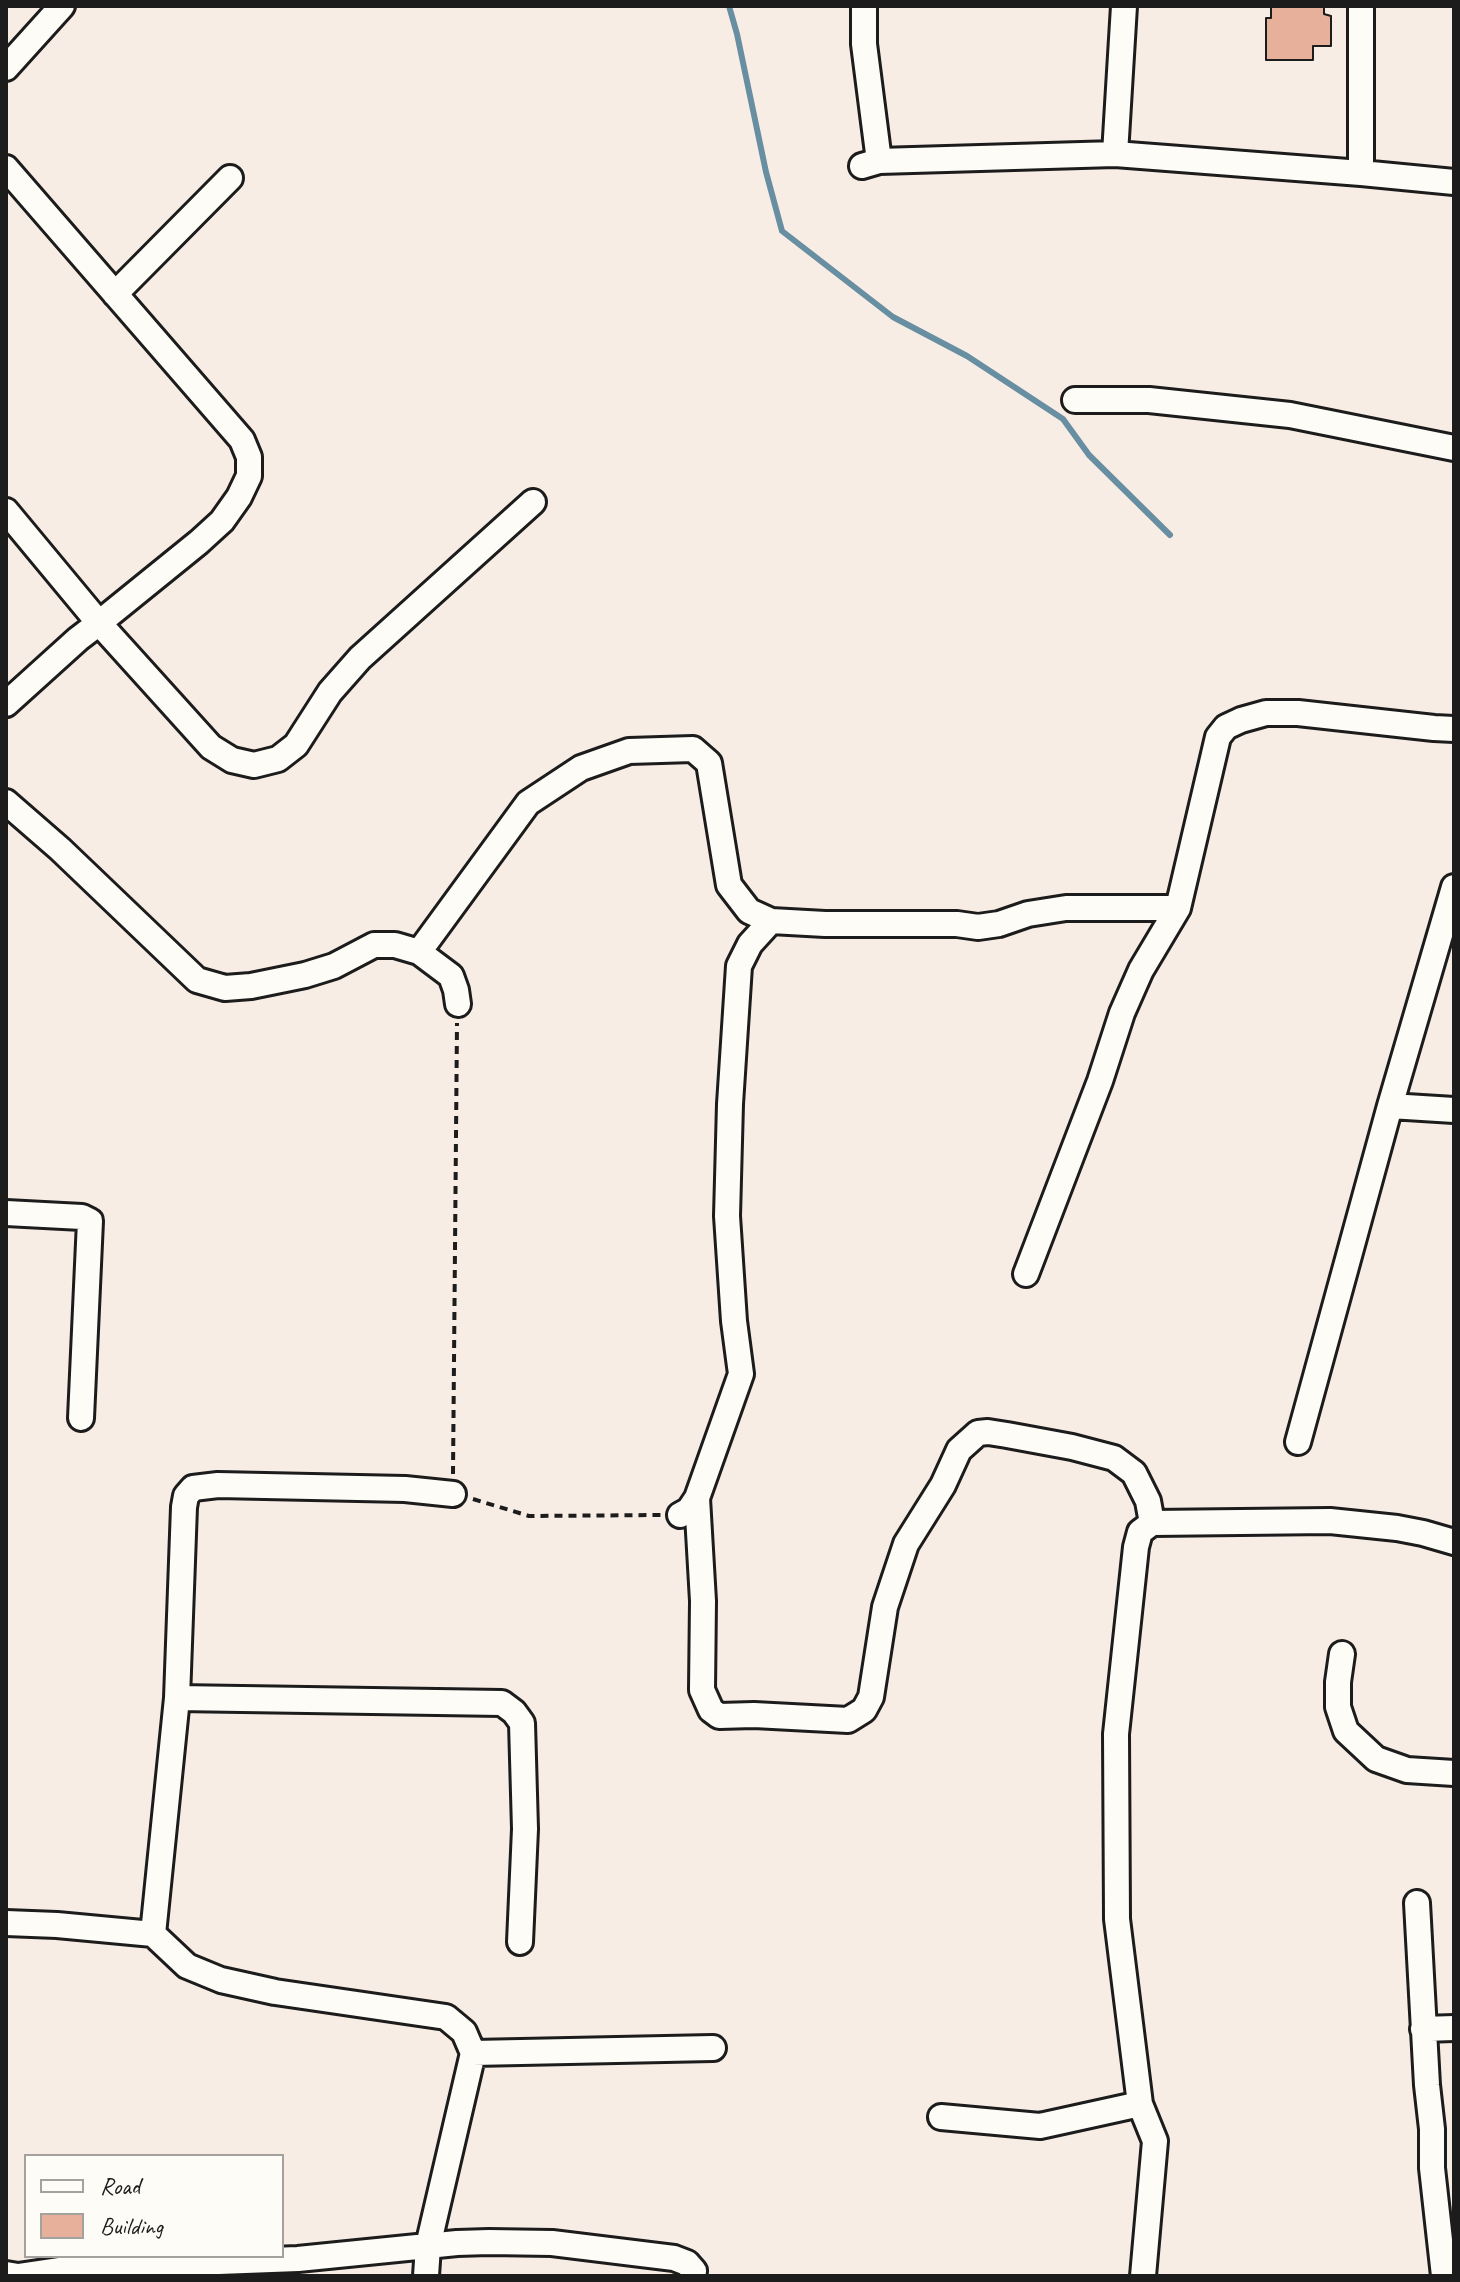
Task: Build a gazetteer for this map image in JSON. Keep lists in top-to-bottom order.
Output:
{
  "legend": ["Road", "Building"]
}
